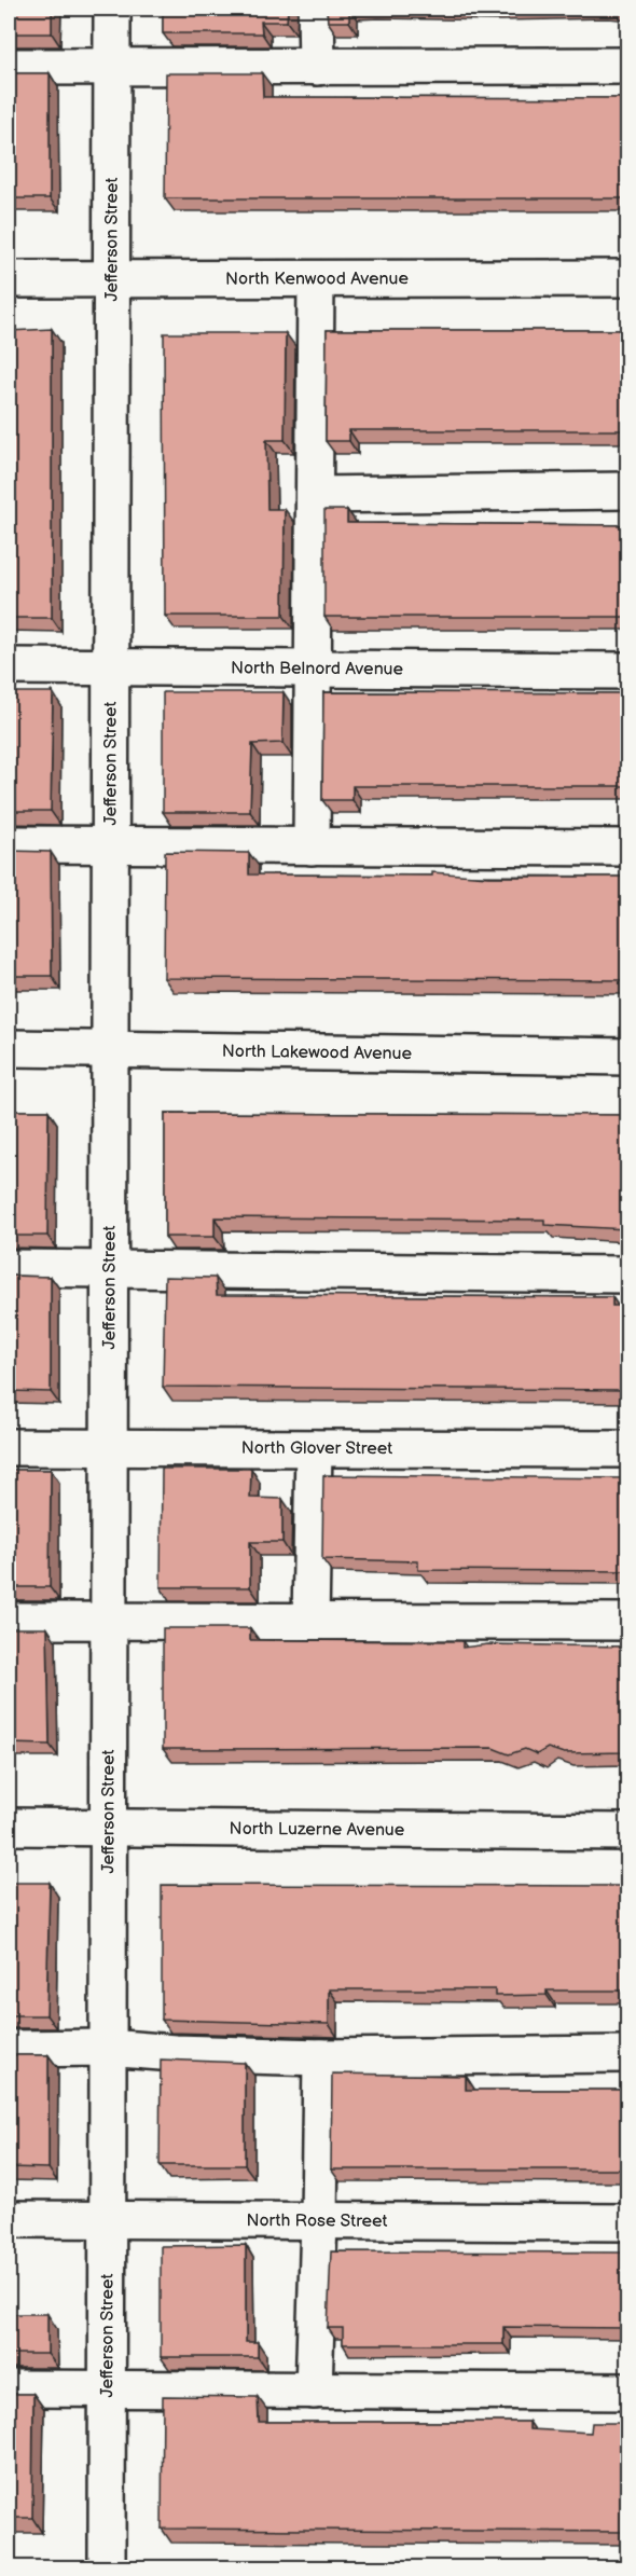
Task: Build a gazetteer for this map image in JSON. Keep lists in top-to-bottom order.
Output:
{
  "streets": {
    "street": [
      "Jefferson Street",
      "North Kenwood Avenue",
      "North Belnord Avenue",
      "North Lakewood Avenue",
      "North Glover Street",
      "North Luzerne Avenue",
      "North Rose Street"
    ]
  },
  "crossings": [
    ["Jefferson Street", "North Kenwood Avenue"],
    ["Jefferson Street", "North Belnord Avenue"],
    ["Jefferson Street", "North Lakewood Avenue"],
    ["Jefferson Street", "North Glover Street"],
    ["Jefferson Street", "North Luzerne Avenue"],
    ["Jefferson Street", "North Rose Street"]
  ]
}
